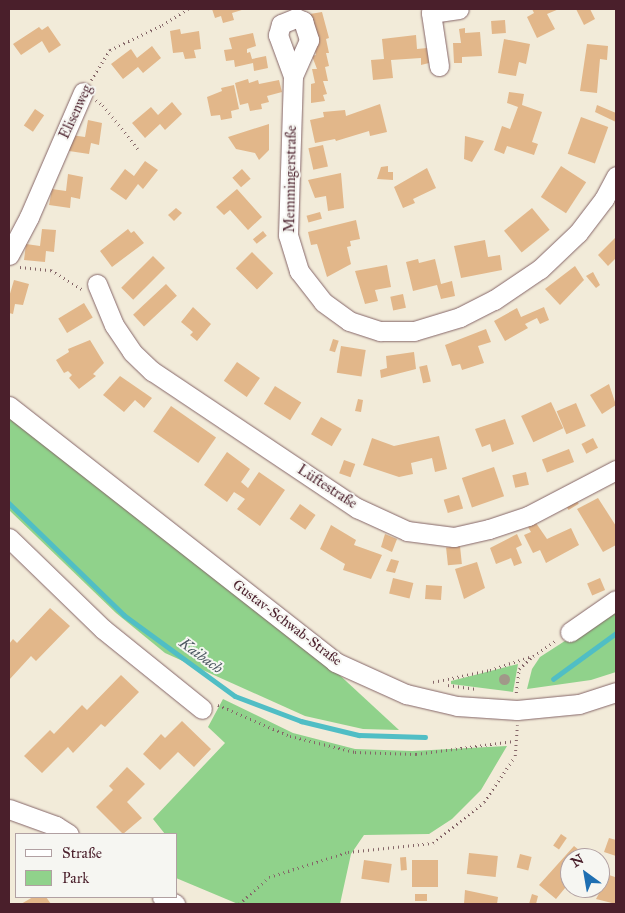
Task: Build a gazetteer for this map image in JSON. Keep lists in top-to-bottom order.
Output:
{
  "streets": {
    "street": [
      "Elisenweg",
      "Memmingerstraße",
      "Lüftestraße",
      "Gustav-Schwab-Straße"
    ]
  },
  "water": ["Kaibach"],
  "legend": ["Straße", "Park"],
  "north": "top left"
}
